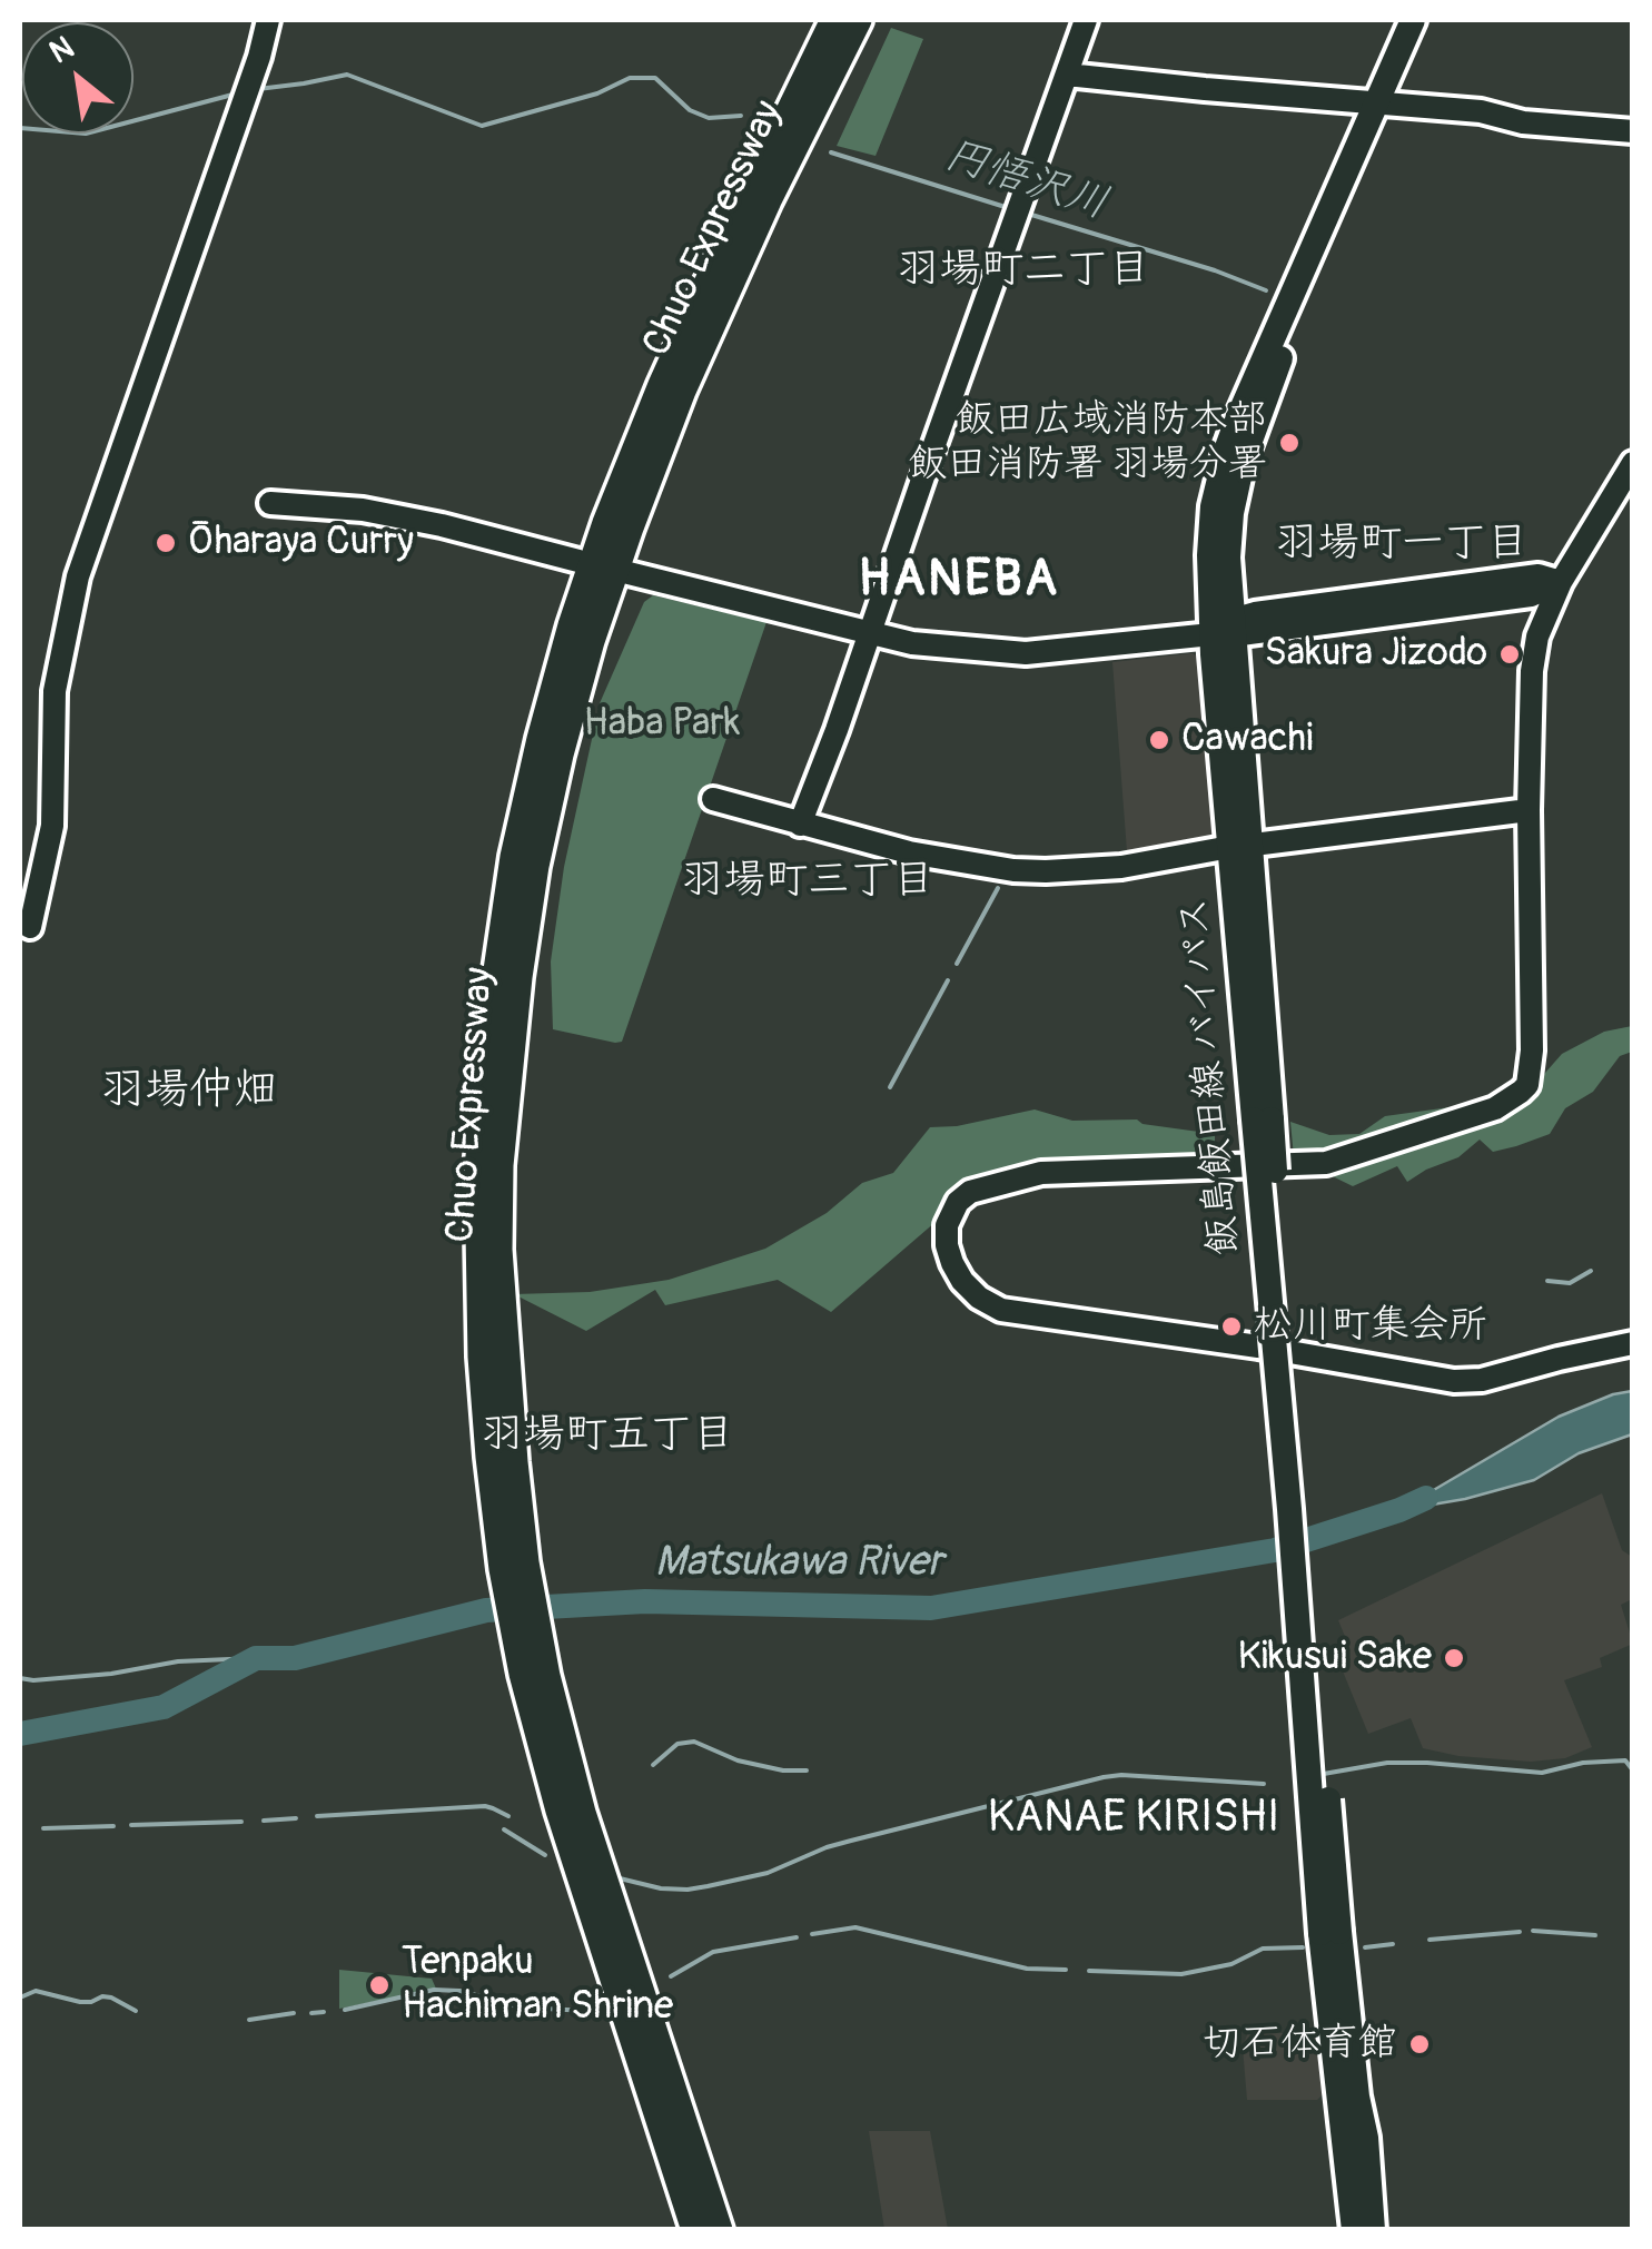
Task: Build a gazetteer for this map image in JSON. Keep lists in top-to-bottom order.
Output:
{
  "streets": {
    "highway": ["Chuo Expressway"],
    "main road": ["飯島飯田線 バイパス"]
  },
  "districts": [
    "羽場町二丁目",
    "羽場町一丁目",
    "HANEBA",
    "羽場町三丁目",
    "羽場仲畑",
    "羽場町五丁目",
    "KANAE KIRISHI"
  ],
  "water": ["円悟沢川", "Matsukawa River"],
  "parks": ["Haba Park"],
  "places": [
    "飯田広域消防本部 飯田消防署 羽場分署",
    "Ōharaya Curry",
    "Sakura Jizodo",
    "Cawachi",
    "松川町集会所",
    "Kikusui Sake",
    "Tenpaku Hachiman Shrine",
    "切石体育館"
  ],
  "north": "top left"
}
